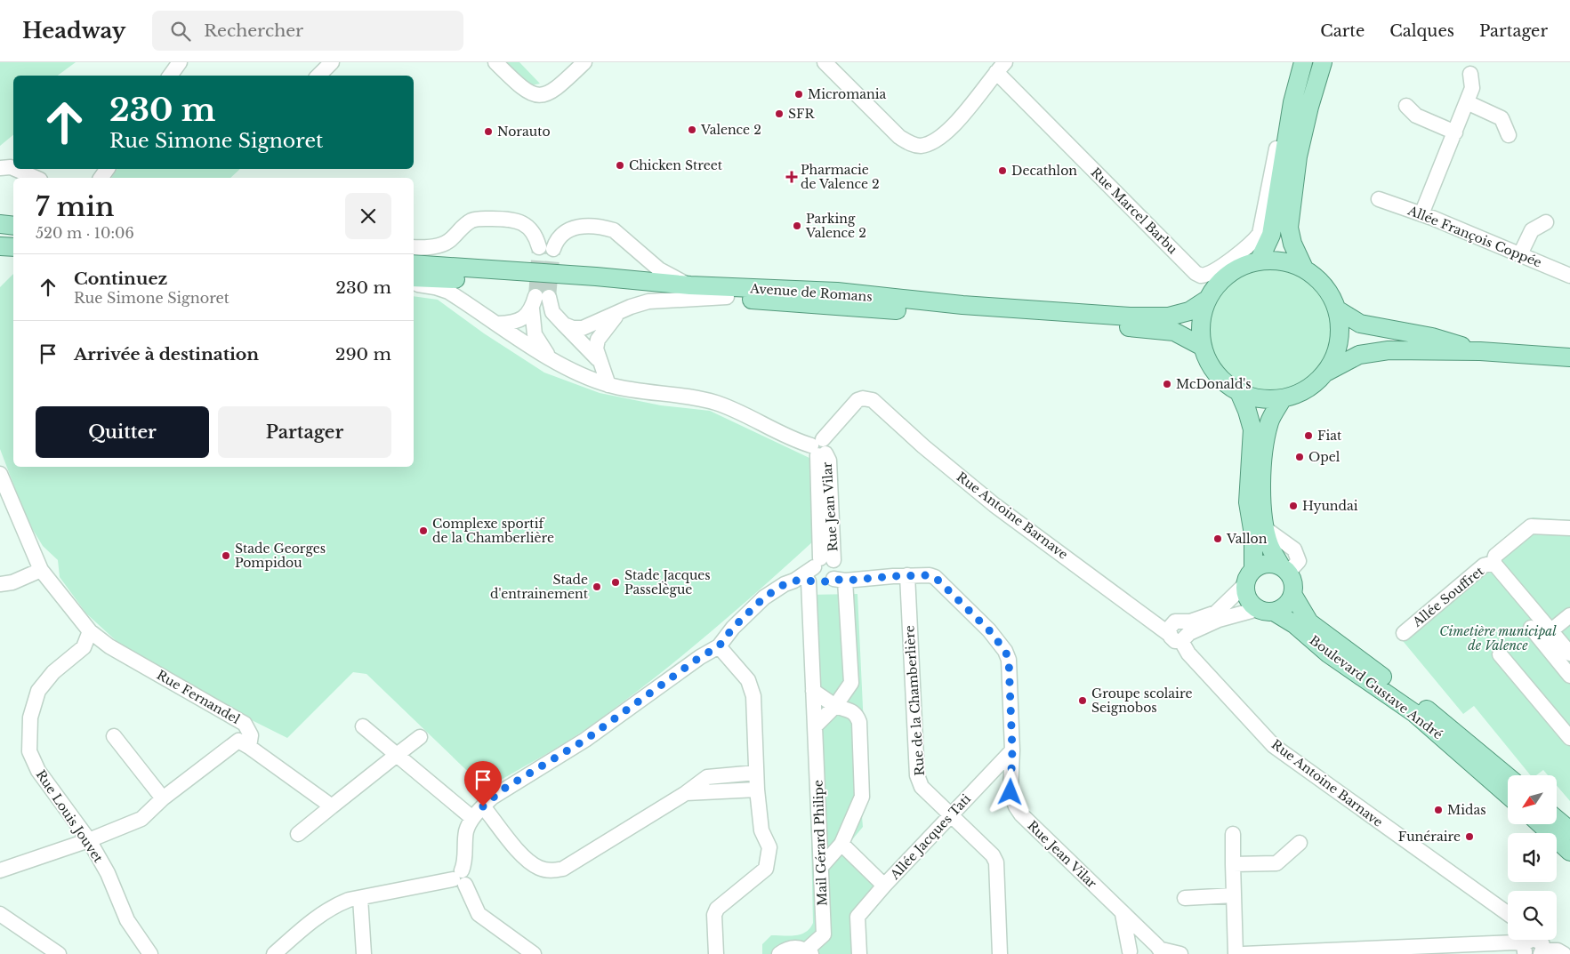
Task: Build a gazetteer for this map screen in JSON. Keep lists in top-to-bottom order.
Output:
{
  "streets": {
    "main road": ["Avenue de Romans", "Boulevard Gustave André"],
    "street": [
      "Rue Marcel Barbu",
      "Allée François Coppée",
      "Rue Jean Vilar",
      "Rue Antoine Barnave",
      "Allée Souffret",
      "Rue Fernandel",
      "Rue de la Chamberlière",
      "Rue Louis Jouvet",
      "Allée Jacques Tati",
      "Mail Gérard Philipe"
    ]
  },
  "crossings": [
    ["Avenue de Romans", "Boulevard Gustave André"],
    ["Rue Jean Vilar", "Rue Antoine Barnave"],
    ["Rue Jean Vilar", "Rue de la Chamberlière"],
    ["Rue Jean Vilar", "Allée Jacques Tati"],
    ["Rue Jean Vilar", "Mail Gérard Philipe"],
    ["Rue Fernandel", "Rue Louis Jouvet"],
    ["Rue de la Chamberlière", "Allée Jacques Tati"],
    ["Allée Jacques Tati", "Mail Gérard Philipe"]
  ],
  "parks": ["Cimetière municipal de Valence"],
  "places": {
    "other": [
      "Micromania",
      "SFR",
      "Valence 2",
      "Norauto",
      "Chicken Street",
      "Decathlon",
      "Parking Valence 2",
      "McDonald's",
      "Fiat",
      "Opel",
      "Hyundai",
      "Complexe sportif de la Chamberlière",
      "Vallon",
      "Stade Georges Pompidou",
      "Stade Jacques Passelègue",
      "Stade d'entrainement",
      "Groupe scolaire Seignobos",
      "Midas",
      "Funéraire"
    ],
    "health": ["Pharmacie de Valence 2"]
  },
  "north": "bottom left",
  "page": {
    "header": "Headway",
    "search": "Rechercher",
    "nav": ["Carte", "Calques", "Partager"],
    "turn": ["230 m", "Rue Simone Signoret"],
    "heading": ["7 min", "520 m · 10:06"],
    "list": [
      {
        "name": "Continuez",
        "note": "Rue Simone Signoret",
        "value": "230 m"
      },
      {
        "name": "Arrivée à destination",
        "value": "290 m"
      }
    ],
    "buttons": ["Quitter", "Partager"]
  }
}
